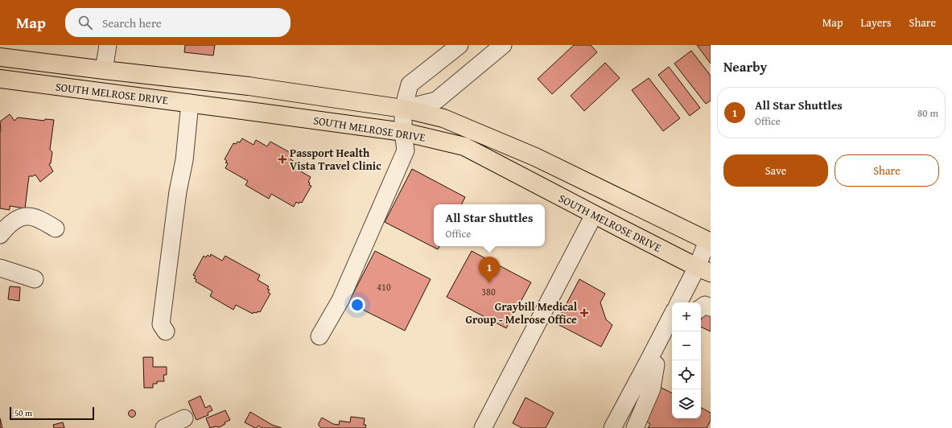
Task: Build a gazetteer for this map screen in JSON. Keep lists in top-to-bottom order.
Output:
{
  "streets": {
    "main road": ["SOUTH MELROSE DRIVE"]
  },
  "places": {
    "health": ["Passport Health Vista Travel Clinic", "Graybill Medical Group - Melrose Office"]
  },
  "house_numbers": ["410", "380"],
  "scale_bar": "50 m",
  "page": {
    "header": "Map",
    "search": "Search here",
    "nav": ["Map", "Layers", "Share"],
    "heading": "Nearby",
    "list": [
      {
        "mark": "1",
        "name": "All Star Shuttles",
        "note": "Office",
        "value": "80 m"
      }
    ],
    "buttons": ["Save", "Share"],
    "popup": ["All Star Shuttles", "Office"],
    "pins": "1",
    "map_buttons": ["+", "−"],
    "scale": "50 m"
  }
}
